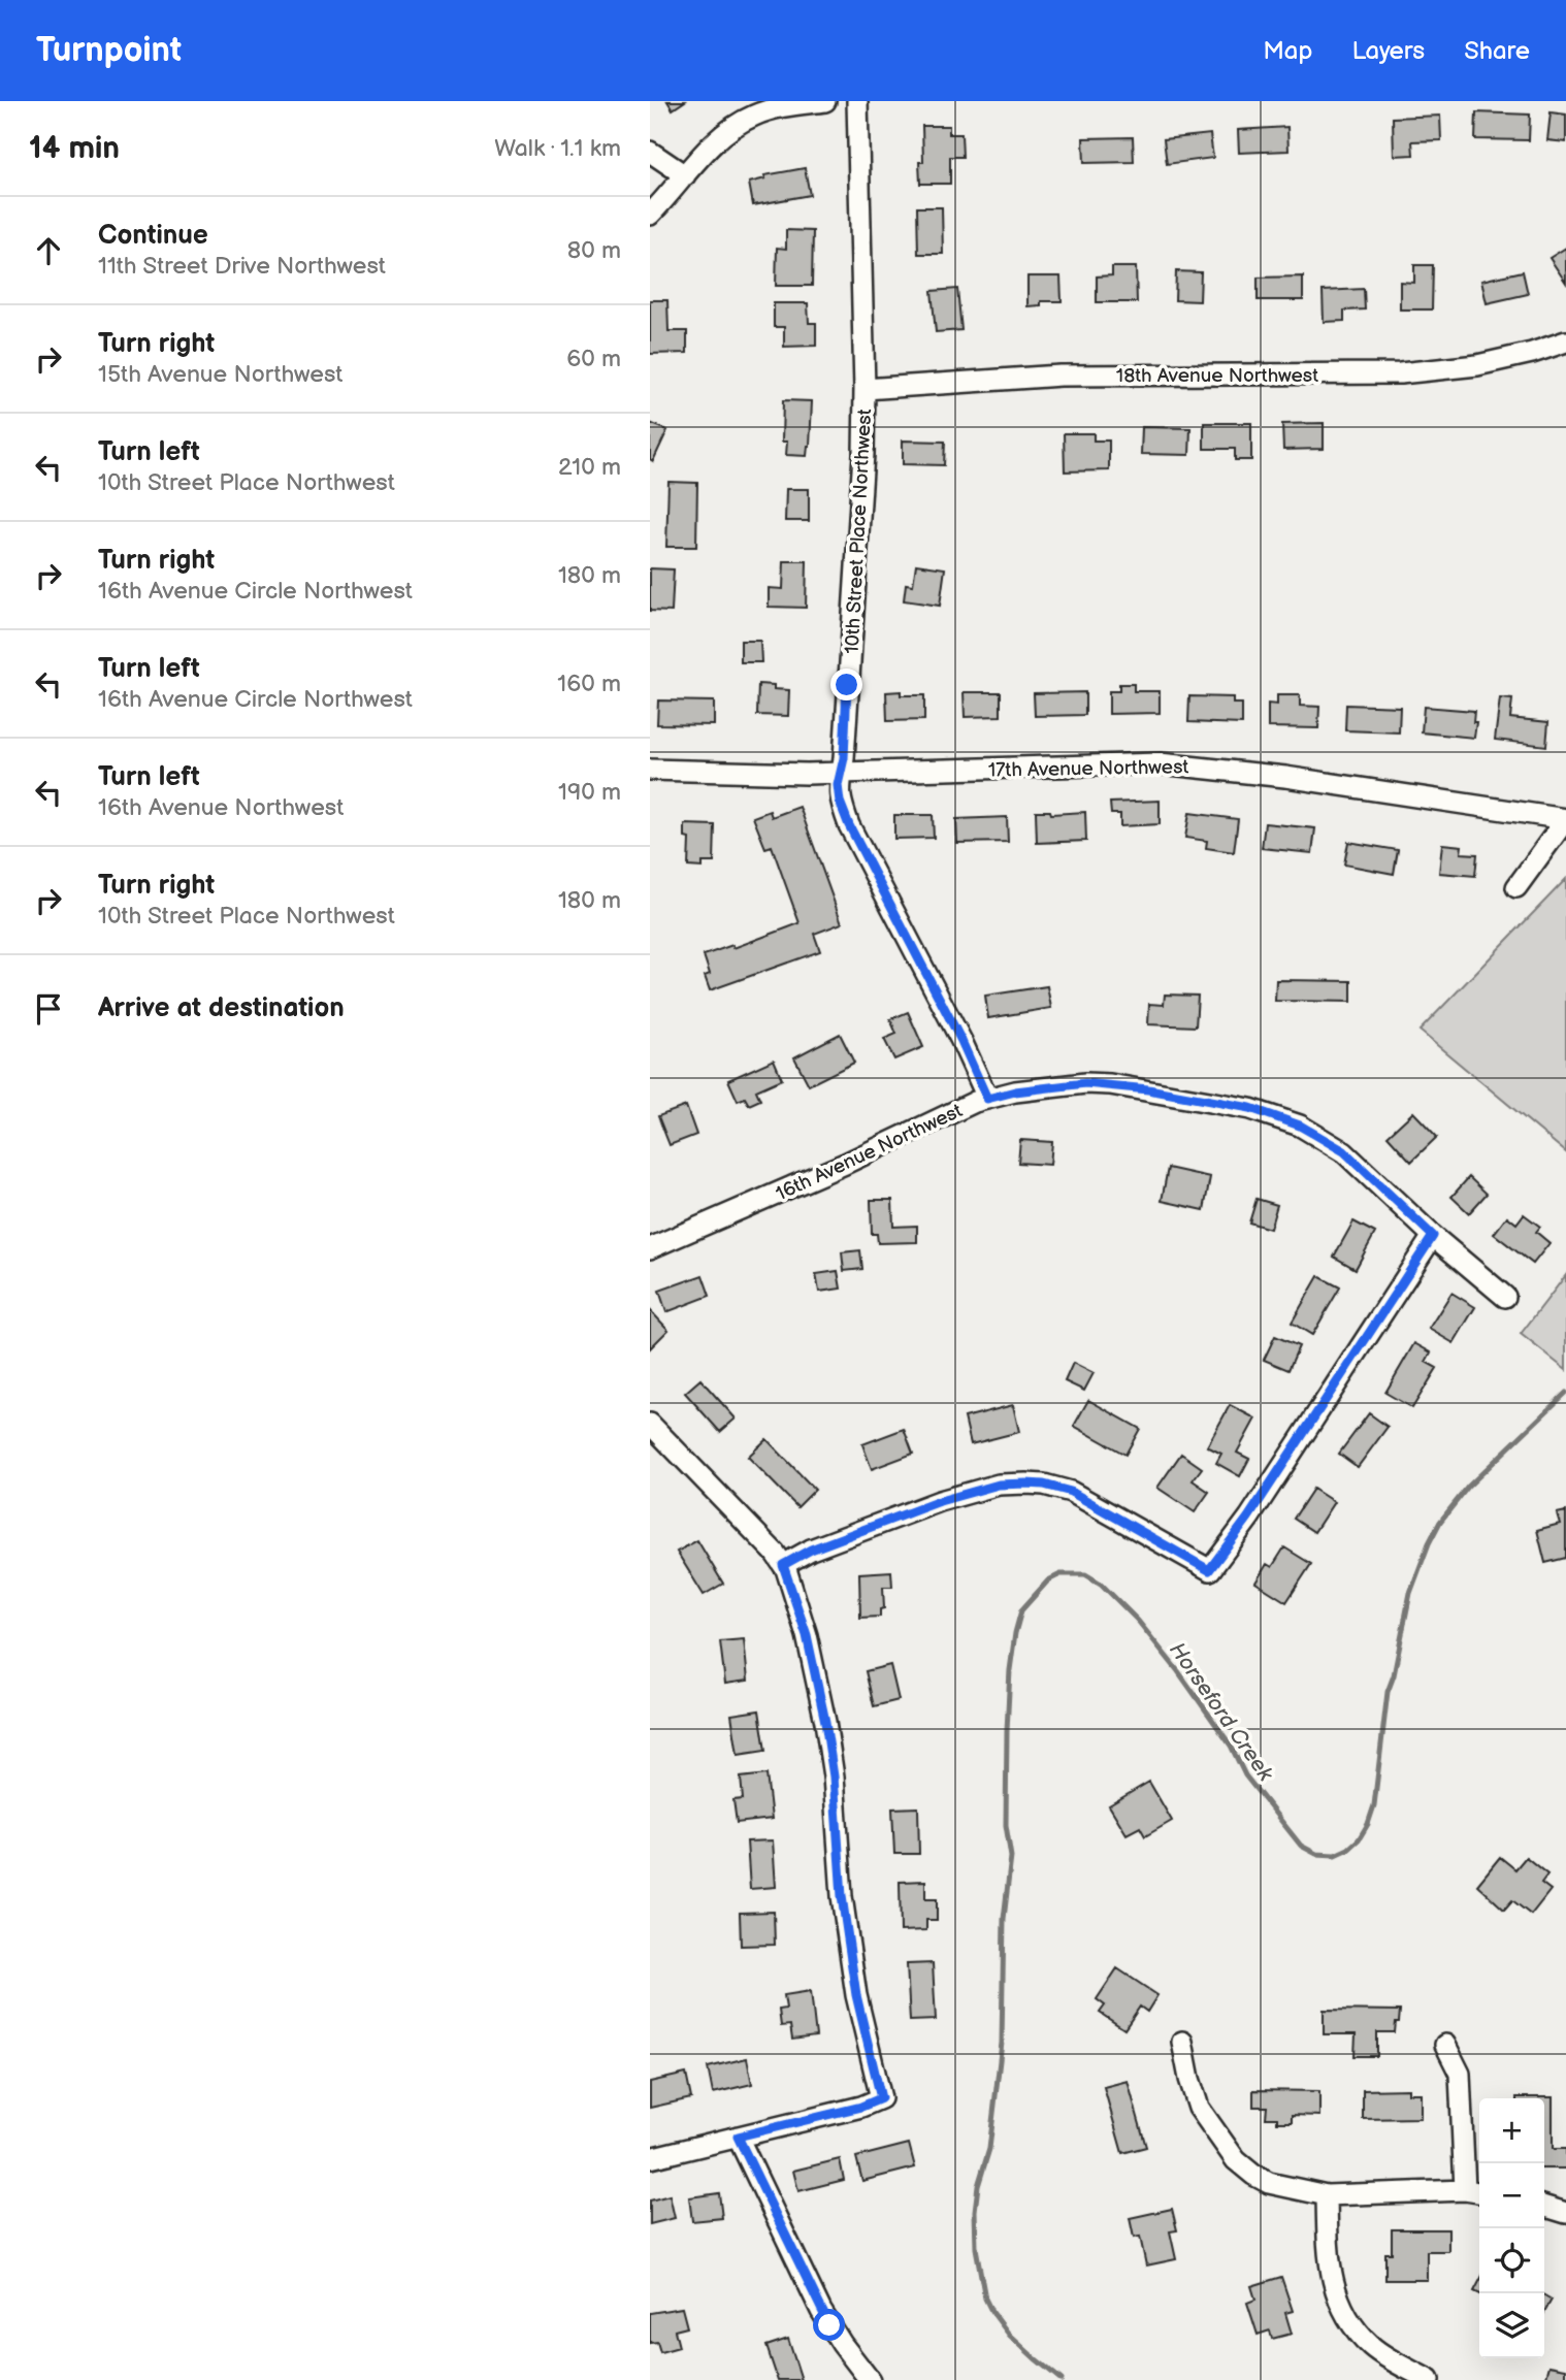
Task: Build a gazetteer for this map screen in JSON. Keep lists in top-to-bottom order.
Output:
{
  "streets": {
    "street": [
      "18th Avenue Northwest",
      "10th Street Place Northwest",
      "17th Avenue Northwest",
      "16th Avenue Northwest"
    ]
  },
  "crossings": [
    ["18th Avenue Northwest", "10th Street Place Northwest"],
    ["10th Street Place Northwest", "17th Avenue Northwest"],
    ["10th Street Place Northwest", "16th Avenue Northwest"]
  ],
  "water": ["Horseford Creek"],
  "page": {
    "header": "Turnpoint",
    "nav": ["Map", "Layers", "Share"],
    "heading": ["14 min", "Walk · 1.1 km"],
    "list": [
      ["Continue", "11th Street Drive Northwest", "80 m"],
      ["Turn right", "15th Avenue Northwest", "60 m"],
      ["Turn left", "10th Street Place Northwest", "210 m"],
      ["Turn right", "16th Avenue Circle Northwest", "180 m"],
      ["Turn left", "16th Avenue Circle Northwest", "160 m"],
      ["Turn left", "16th Avenue Northwest", "190 m"],
      ["Turn right", "10th Street Place Northwest", "180 m"],
      "Arrive at destination"
    ],
    "map_buttons": ["+", "−"]
  }
}
